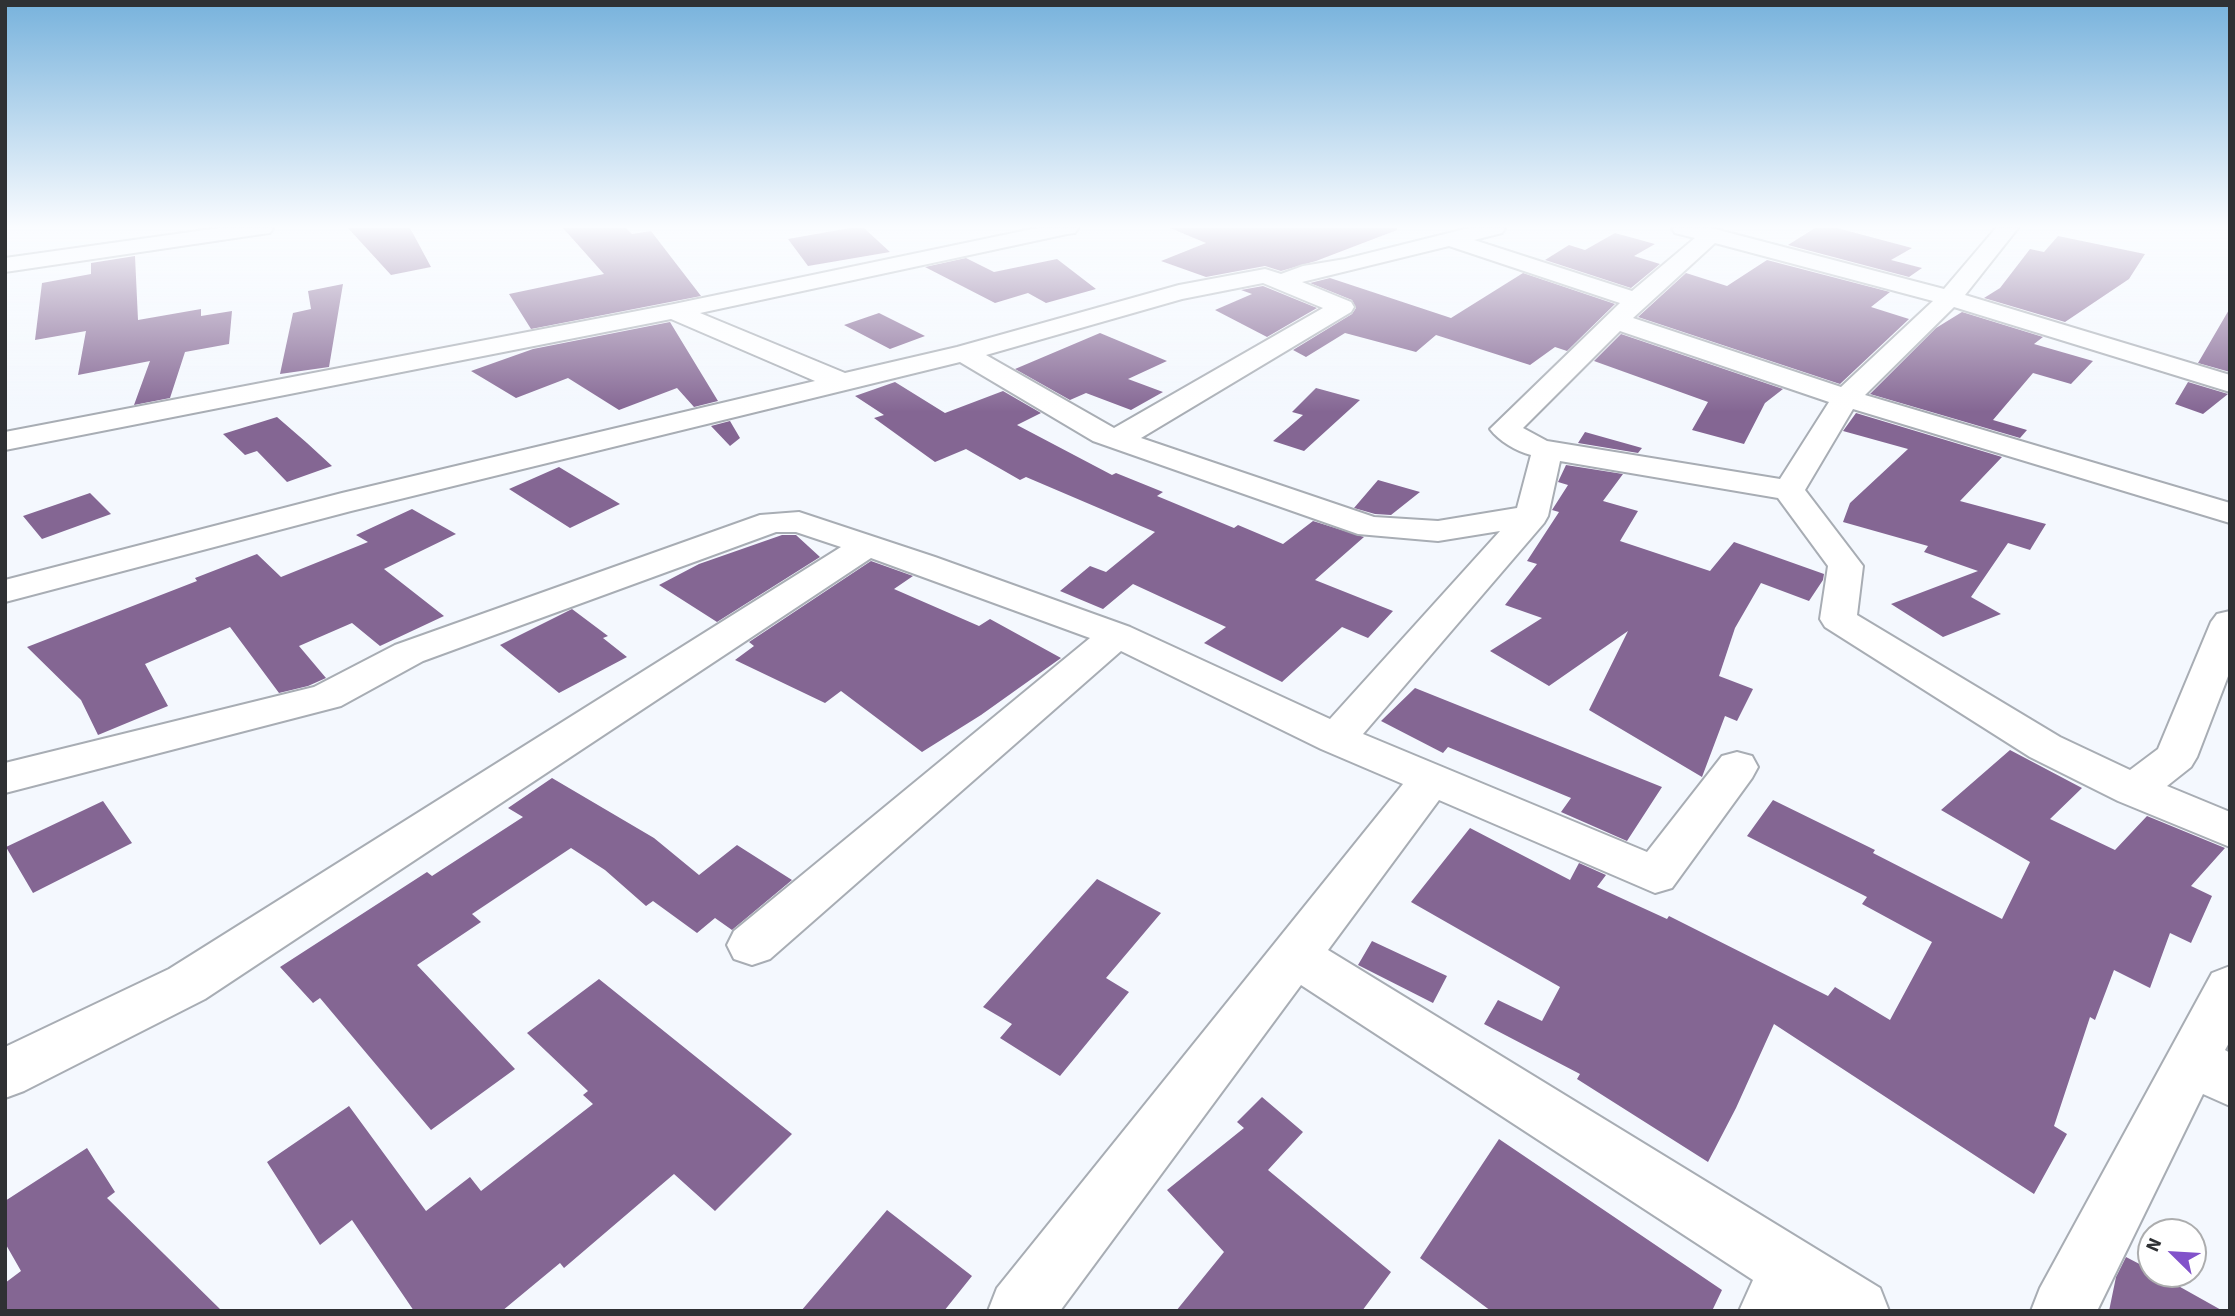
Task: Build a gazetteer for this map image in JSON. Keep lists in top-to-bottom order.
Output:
{
  "north": "top left"
}
